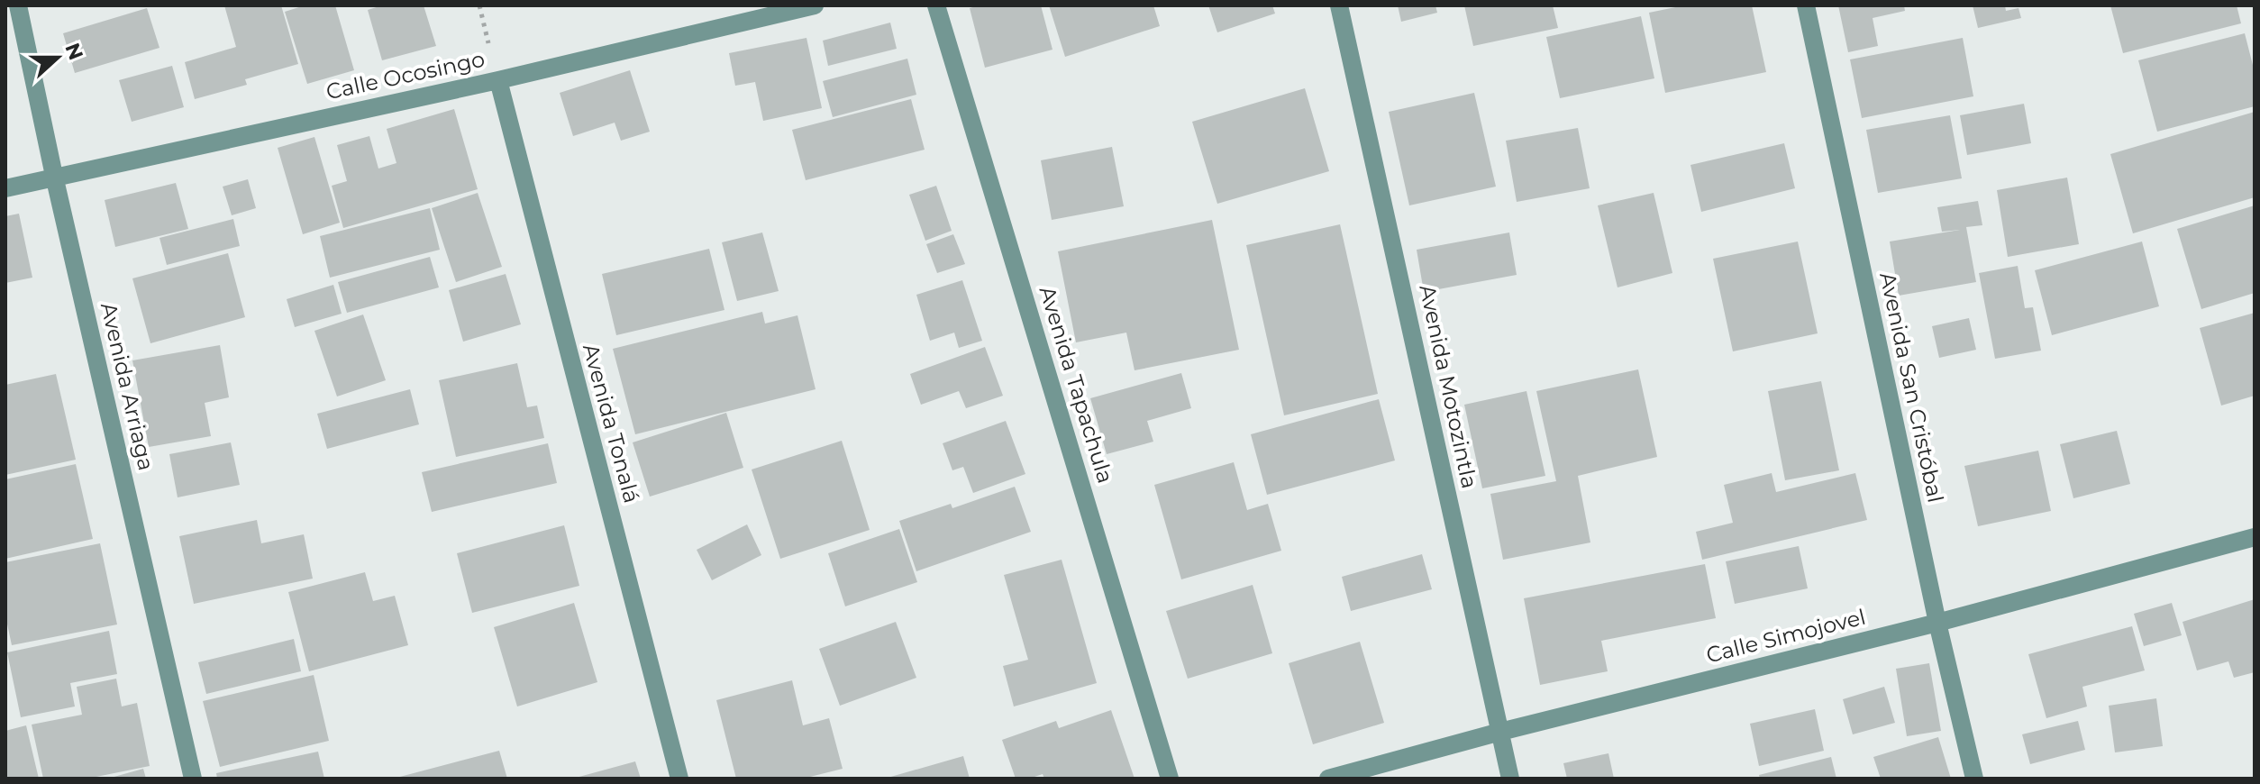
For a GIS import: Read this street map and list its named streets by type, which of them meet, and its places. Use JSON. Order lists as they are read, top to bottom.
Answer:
{
  "streets": {
    "street": [
      "Calle Ocosingo",
      "Avenida Tapachula",
      "Avenida Arriaga",
      "Avenida Motozintla",
      "Avenida San Cristóbal",
      "Avenida Tonalá",
      "Calle Simojovel"
    ]
  },
  "crossings": [
    ["Calle Ocosingo", "Avenida Arriaga"],
    ["Calle Ocosingo", "Avenida Tonalá"],
    ["Avenida Motozintla", "Calle Simojovel"],
    ["Avenida San Cristóbal", "Calle Simojovel"]
  ],
  "north": "right"
}
